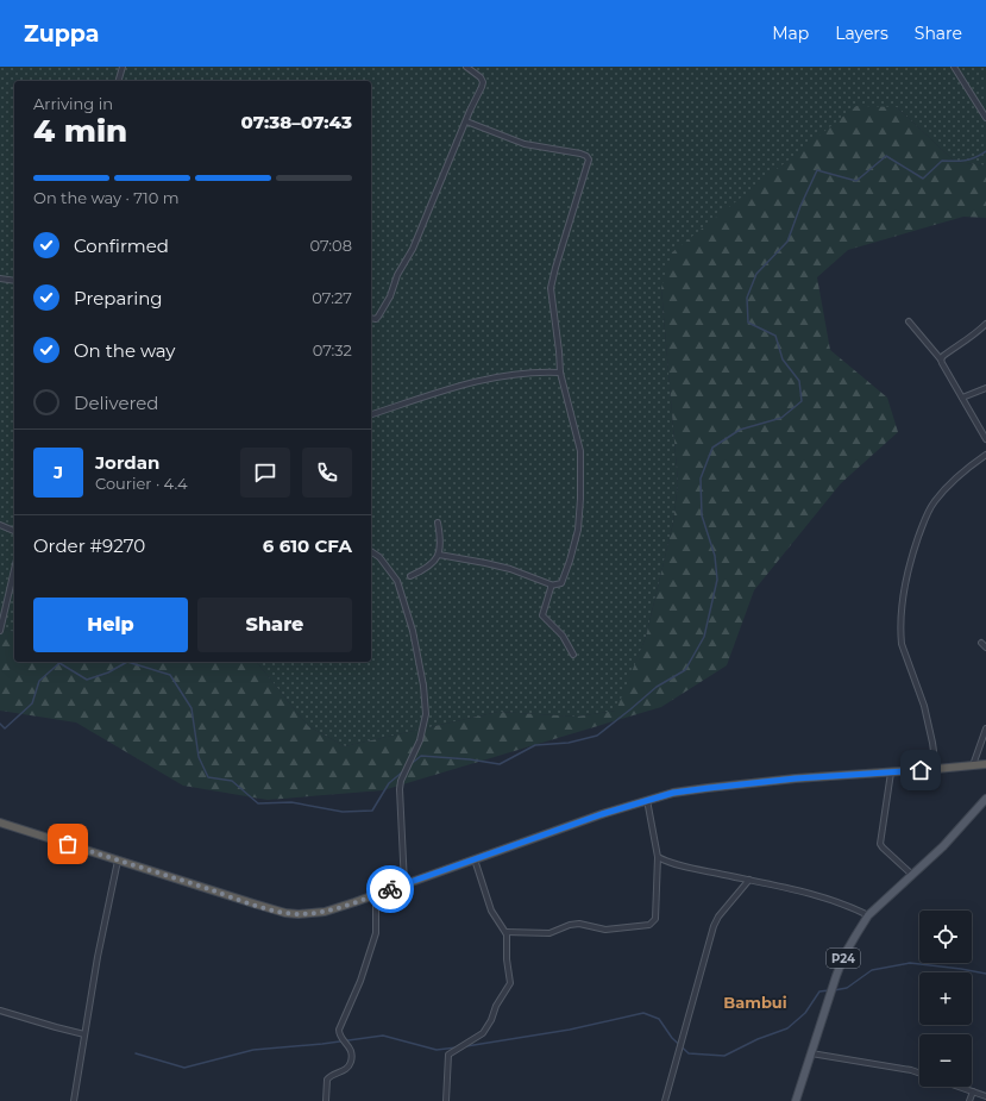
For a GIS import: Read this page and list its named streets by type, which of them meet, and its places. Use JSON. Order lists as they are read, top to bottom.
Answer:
{
  "streets": {
    "main road": ["P24"]
  },
  "districts": ["Bambui"],
  "page": {
    "header": "Zuppa",
    "nav": ["Map", "Layers", "Share"],
    "heading": ["4 min", "Arriving in", "07:38–07:43"],
    "panel": [
      "Jordan",
      "Courier · 4.4",
      "Order #9270",
      "6 610 CFA"
    ],
    "bar": "On the way · 710 m",
    "list": [
      ["Confirmed", "07:08"],
      ["Preparing", "07:27"],
      ["On the way", "07:32"],
      "Delivered"
    ],
    "round": "J",
    "buttons": ["Help", "Share"],
    "map_buttons": ["+", "−"]
  }
}
